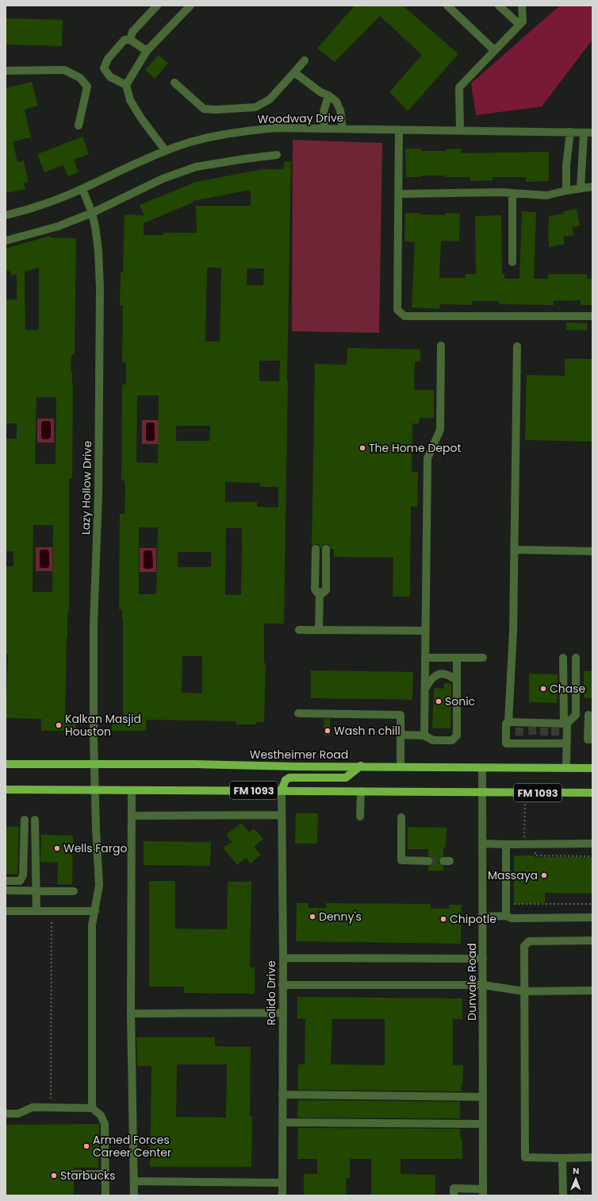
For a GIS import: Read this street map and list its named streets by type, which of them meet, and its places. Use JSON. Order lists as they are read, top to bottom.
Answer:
{
  "streets": {
    "main road": ["Westheimer Road", "FM 1093"],
    "street": [
      "Woodway Drive",
      "Lazy Hollow Drive",
      "Dunvale Road",
      "Rolido Drive"
    ]
  },
  "crossings": [
    ["Woodway Drive", "Lazy Hollow Drive"],
    ["Lazy Hollow Drive", "Westheimer Road"],
    ["Lazy Hollow Drive", "FM 1093"],
    ["Westheimer Road", "Dunvale Road"],
    ["FM 1093", "Dunvale Road"],
    ["FM 1093", "Rolido Drive"]
  ],
  "places": [
    "The Home Depot",
    "Chase",
    "Sonic",
    "Kalkan Masjid Houston",
    "Wash n chill",
    "Wells Fargo",
    "Massaya",
    "Denny's",
    "Chipotle",
    "Armed Forces Career Center",
    "Starbucks"
  ],
  "north": "top"
}
